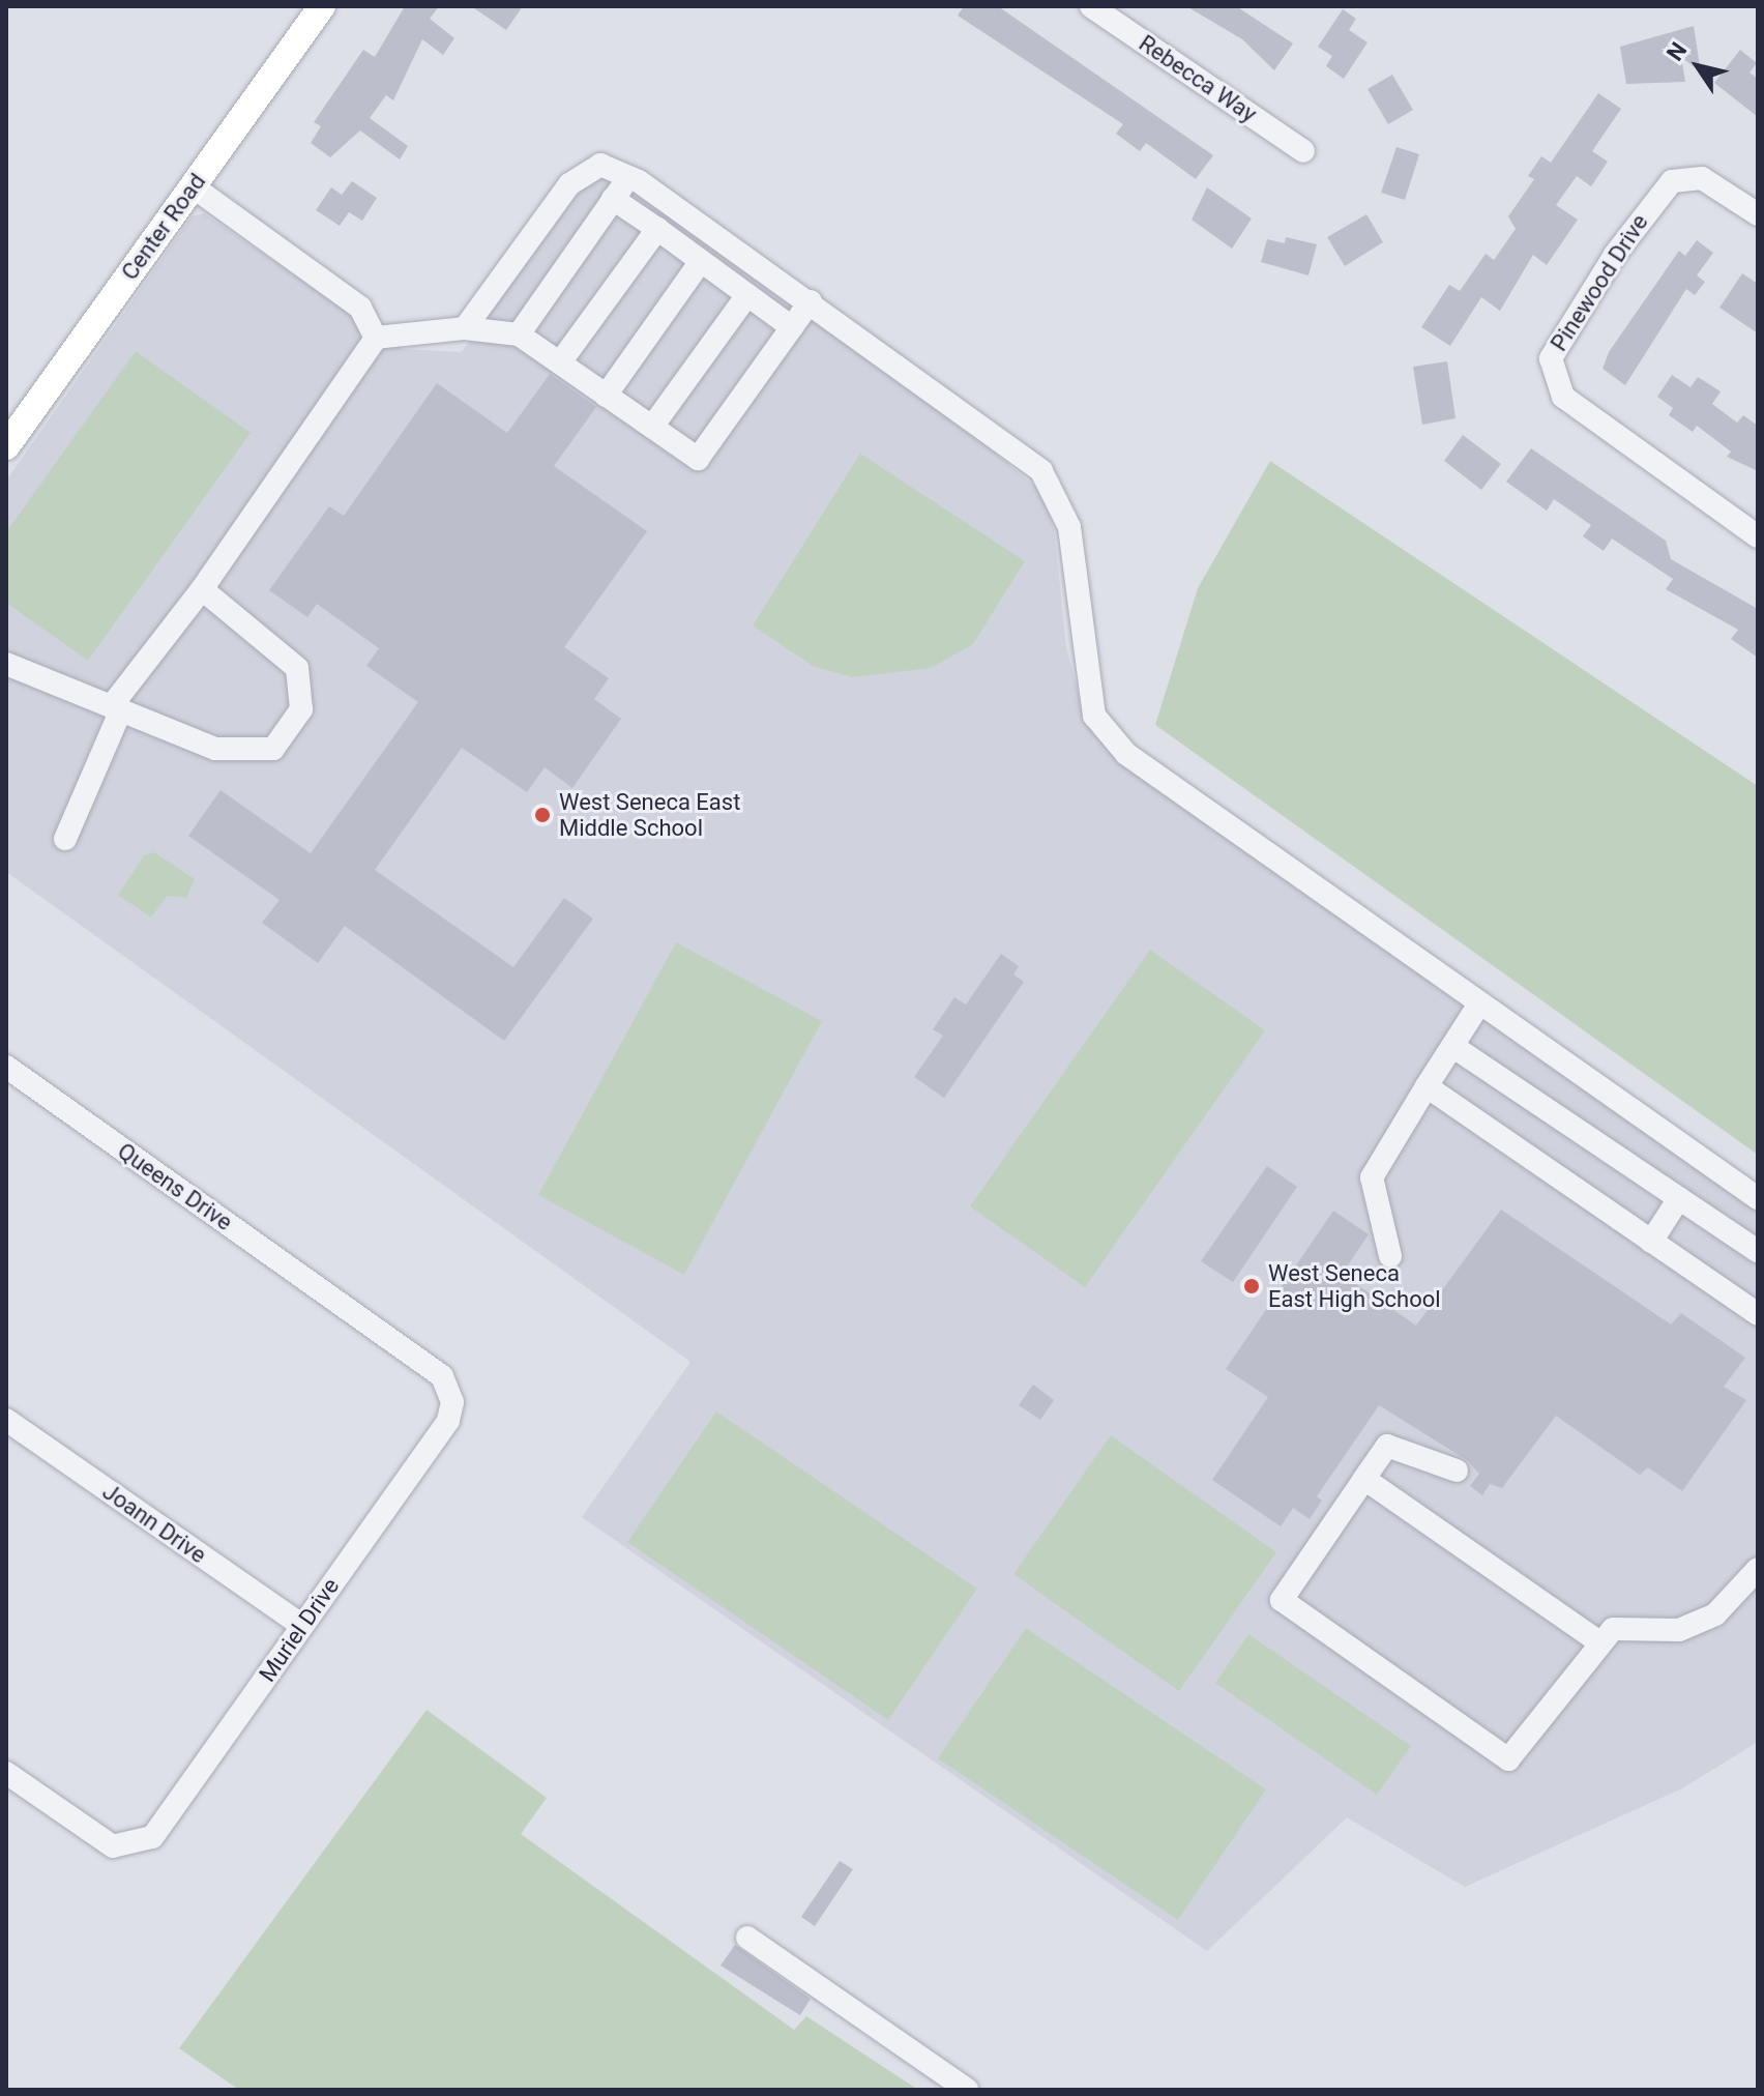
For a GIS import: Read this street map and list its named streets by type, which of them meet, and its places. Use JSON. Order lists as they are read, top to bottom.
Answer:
{
  "streets": {
    "main road": ["Center Road"],
    "street": [
      "Rebecca Way",
      "Pinewood Drive",
      "Queens Drive",
      "Joann Drive",
      "Muriel Drive"
    ]
  },
  "crossings": [
    ["Queens Drive", "Muriel Drive"],
    ["Joann Drive", "Muriel Drive"]
  ],
  "places": ["West Seneca East Middle School", "West Seneca East High School"],
  "north": "top left"
}
